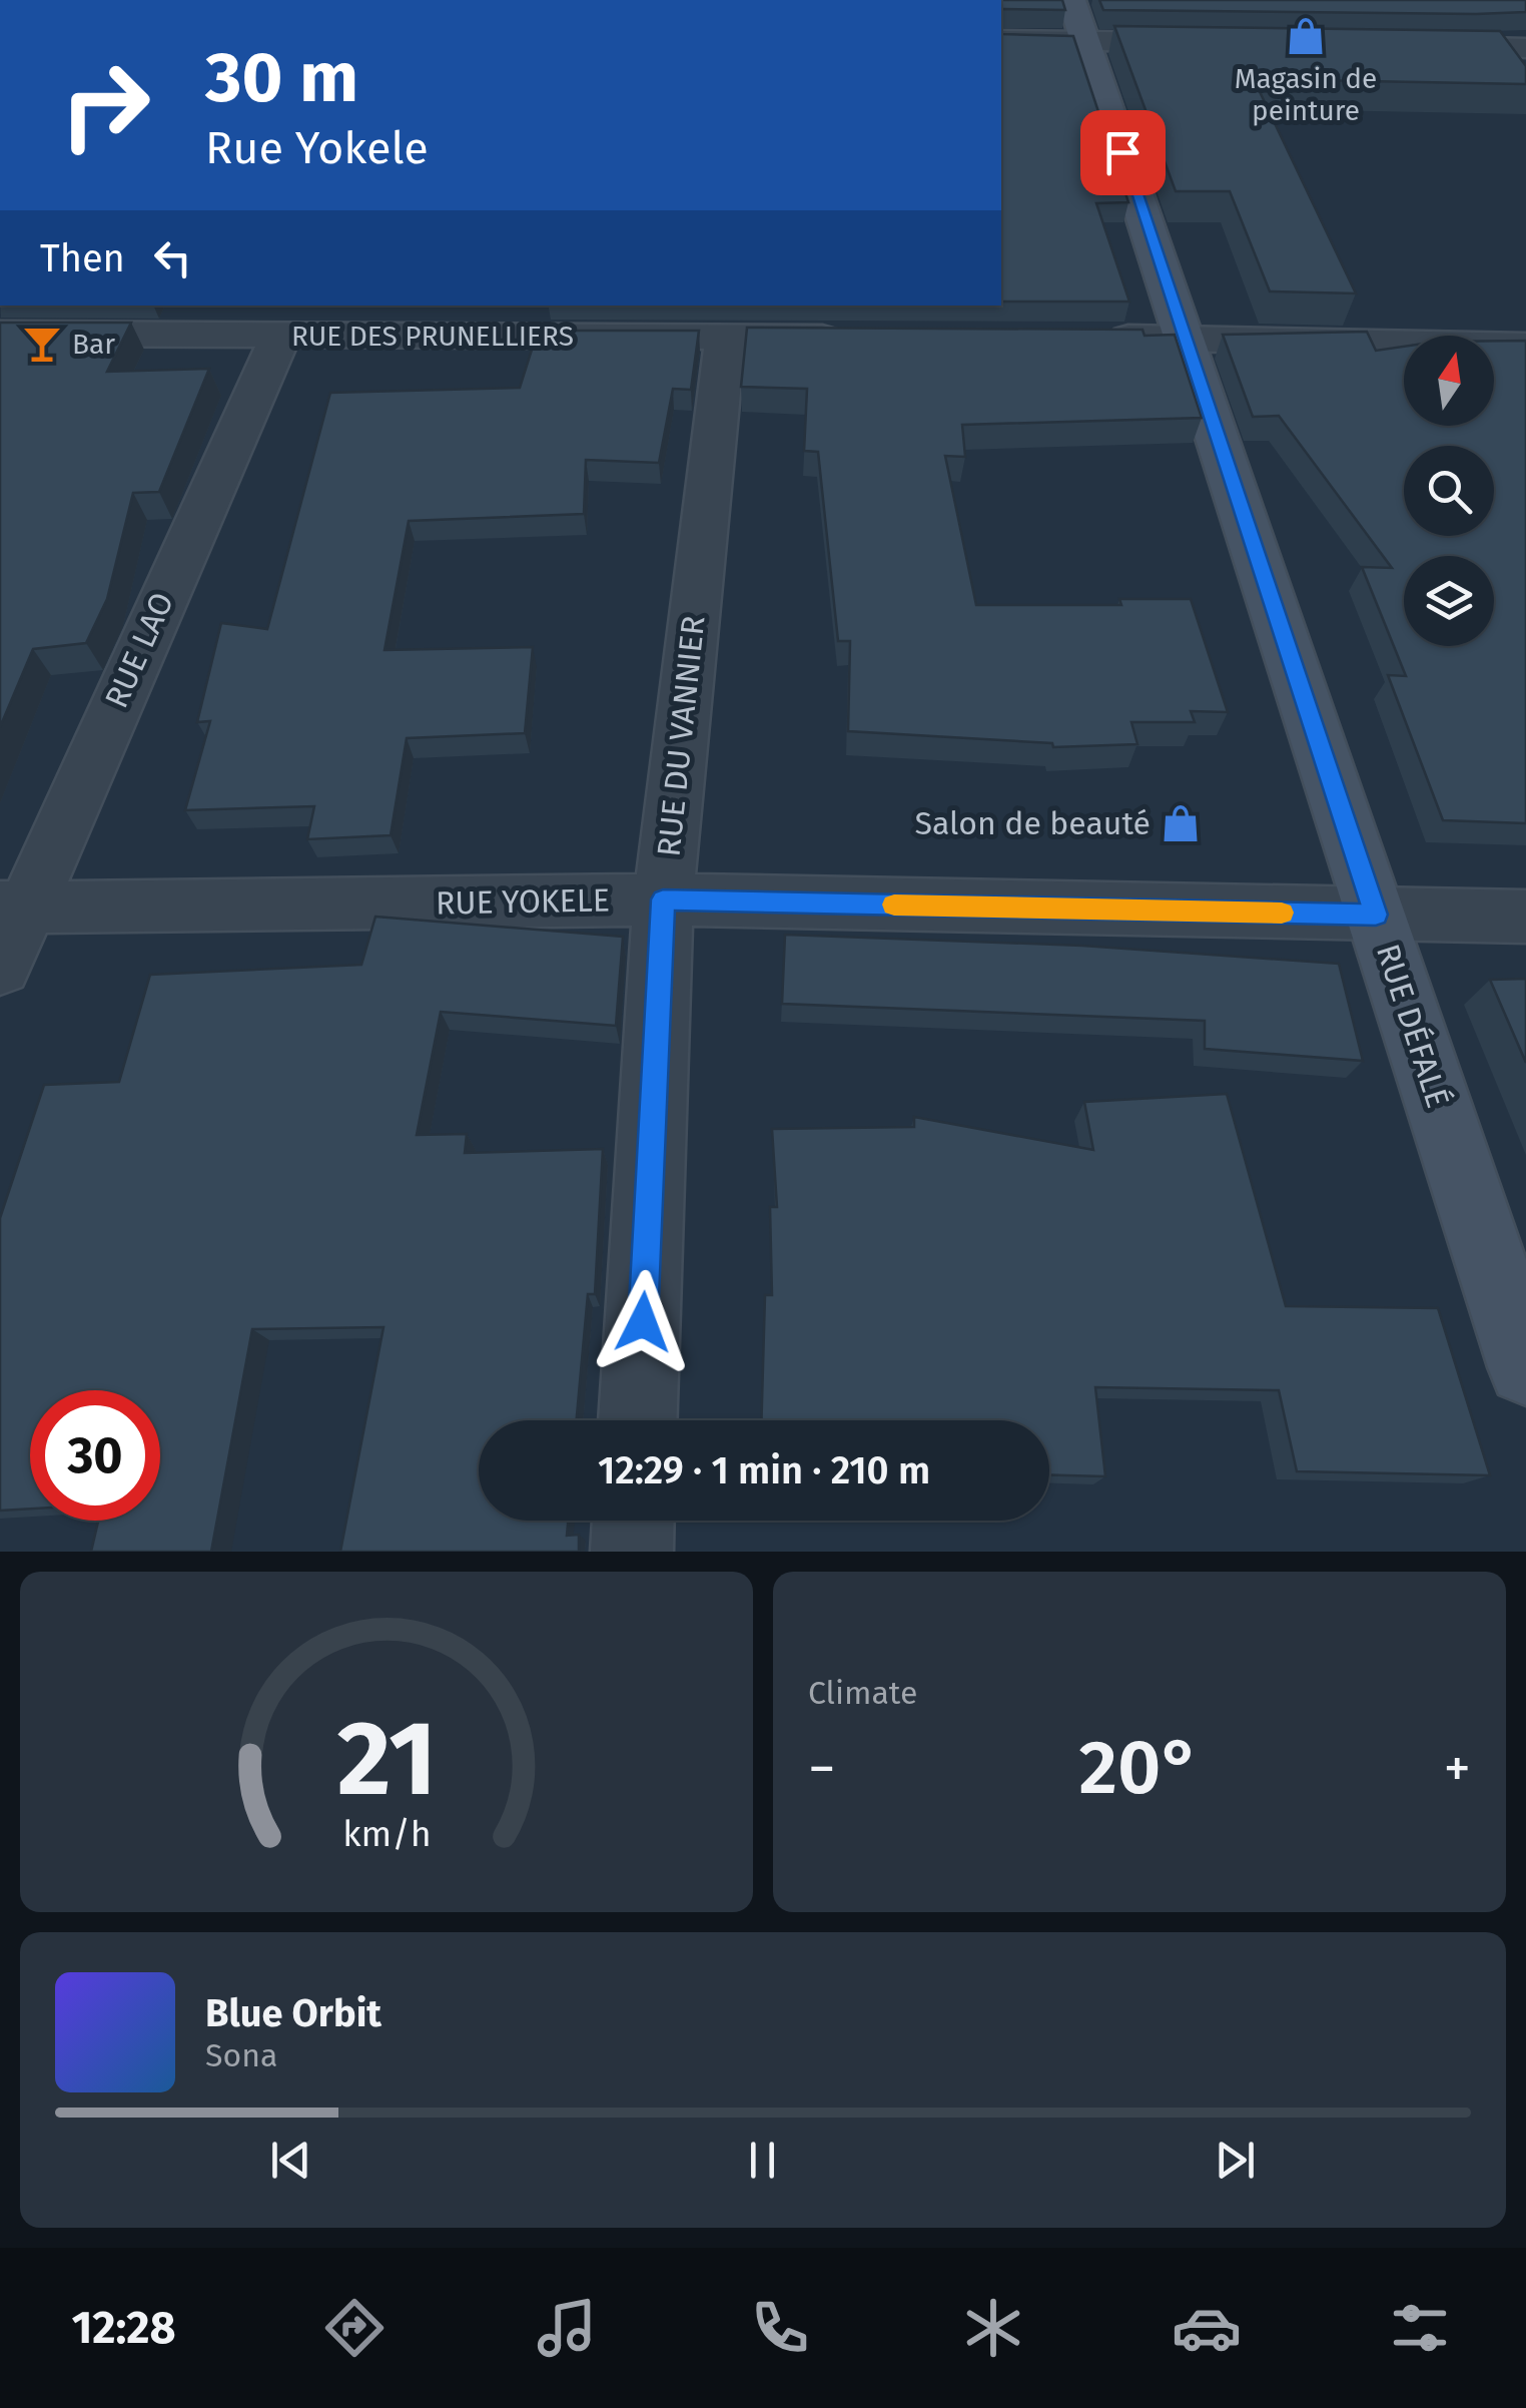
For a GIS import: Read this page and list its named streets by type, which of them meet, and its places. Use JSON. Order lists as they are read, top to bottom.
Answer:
{
  "streets": {
    "street": [
      "RUE DES PRUNELLIERS",
      "RUE LAO",
      "RUE DU VANNIER",
      "RUE YOKELE",
      "RUE DÉFALÉ"
    ]
  },
  "crossings": [
    ["RUE DES PRUNELLIERS", "RUE LAO"],
    ["RUE DES PRUNELLIERS", "RUE DU VANNIER"],
    ["RUE LAO", "RUE YOKELE"],
    ["RUE DU VANNIER", "RUE YOKELE"],
    ["RUE YOKELE", "RUE DÉFALÉ"]
  ],
  "places": {
    "shop": ["Magasin de peinture", "Salon de beauté"],
    "bar": ["Bar"]
  },
  "north": "top",
  "page": {
    "turn": ["30 m", "Rue Yokele"],
    "then": "Then",
    "limit": "30",
    "trip": "12:29 · 1 min · 210 m",
    "tile": "Climate",
    "heat": ["−", "20°", "+"],
    "song": ["Blue Orbit", "Sona"],
    "tabs": "12:28",
    "gauge": ["21", "km/h"]
  }
}
